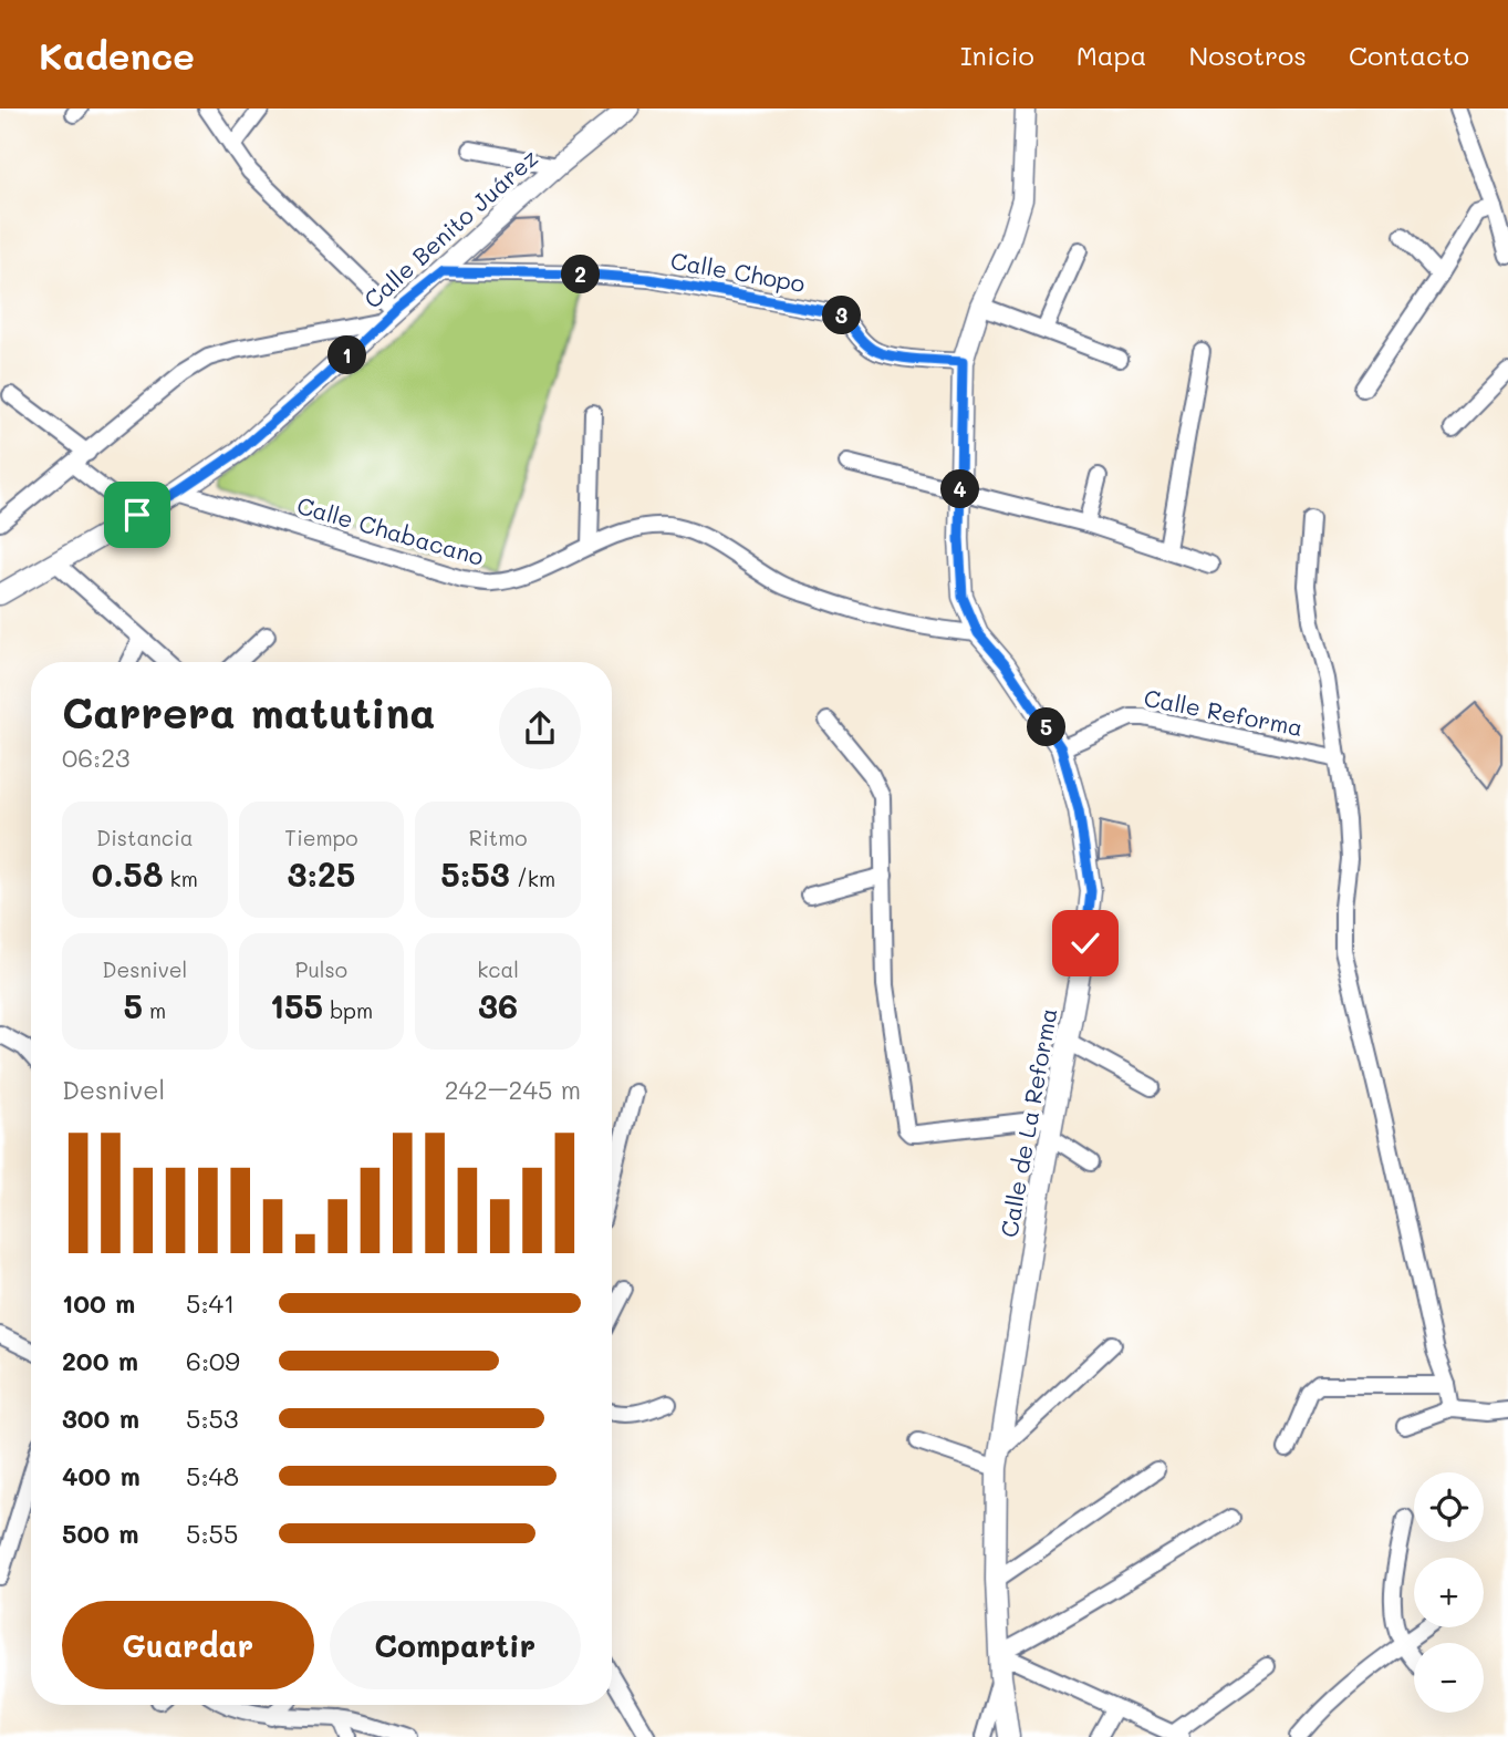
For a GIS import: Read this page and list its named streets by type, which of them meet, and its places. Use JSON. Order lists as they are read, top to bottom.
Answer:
{
  "streets": {
    "street": [
      "Calle Benito Juárez",
      "Calle Chopo",
      "Calle Chabacano",
      "Calle Reforma",
      "Calle de La Reforma"
    ]
  },
  "crossings": [
    ["Calle Benito Juárez", "Calle Chopo"],
    ["Calle Benito Juárez", "Calle Chabacano"],
    ["Calle Chopo", "Calle de La Reforma"],
    ["Calle Chabacano", "Calle de La Reforma"],
    ["Calle Reforma", "Calle de La Reforma"]
  ],
  "page": {
    "header": "Kadence",
    "nav": [
      "Inicio",
      "Mapa",
      "Nosotros",
      "Contacto"
    ],
    "pins": [
      "2",
      "3",
      "1",
      "4",
      "5"
    ],
    "heading": ["Carrera matutina", "06:23"],
    "stats": [
      ["Distancia", "0.58 km"],
      ["Tiempo", "3:25"],
      ["Ritmo", "5:53 /km"],
      ["Desnivel", "5 m"],
      ["Pulso", "155 bpm"],
      ["kcal", "36"]
    ],
    "chart": ["Desnivel", "242–245 m"],
    "list": [
      {
        "name": "100 m",
        "note": "5:41"
      },
      {
        "name": "200 m",
        "note": "6:09"
      },
      {
        "name": "300 m",
        "note": "5:53"
      },
      {
        "name": "400 m",
        "note": "5:48"
      },
      {
        "name": "500 m",
        "note": "5:55"
      }
    ],
    "map_buttons": ["+", "−"],
    "buttons": ["Guardar", "Compartir"]
  }
}
